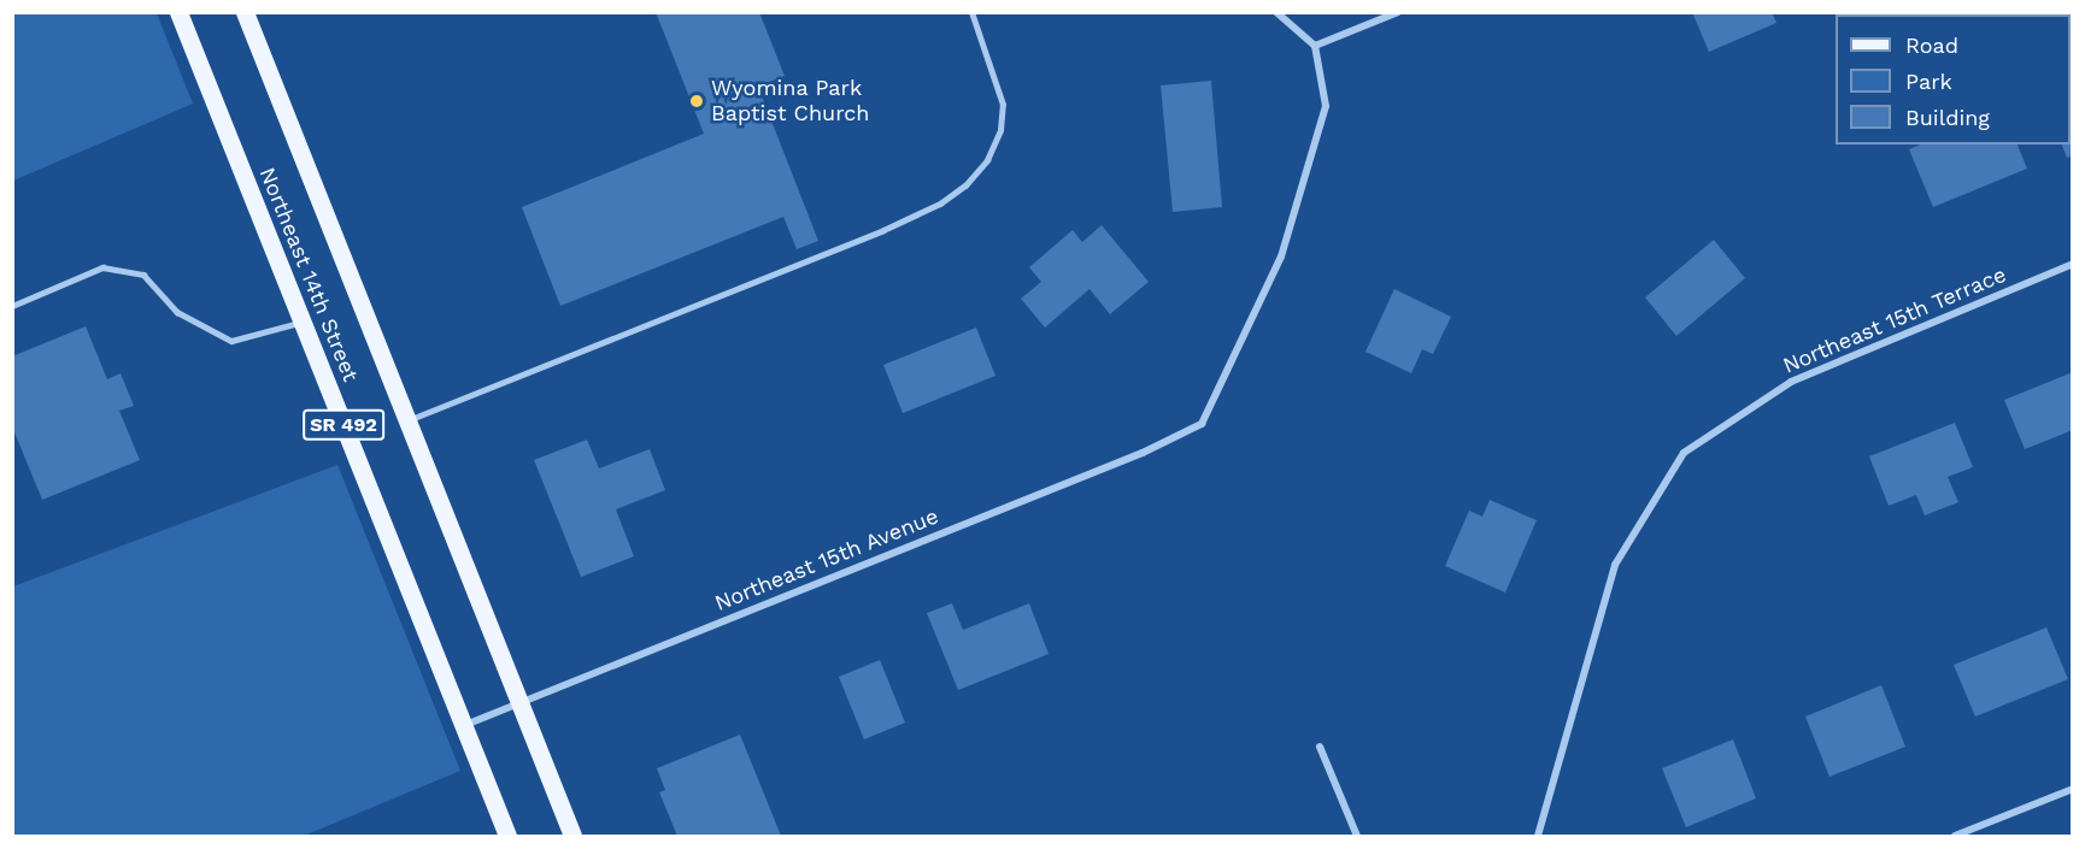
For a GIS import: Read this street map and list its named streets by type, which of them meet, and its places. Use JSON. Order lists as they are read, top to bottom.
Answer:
{
  "streets": {
    "main road": ["Northeast 14th Street", "SR 492"],
    "street": ["Northeast 15th Terrace", "Northeast 15th Avenue"]
  },
  "crossings": [
    ["Northeast 14th Street", "Northeast 15th Avenue"]
  ],
  "places": ["Wyomina Park Baptist Church"],
  "legend": ["Road", "Park", "Building"]
}
